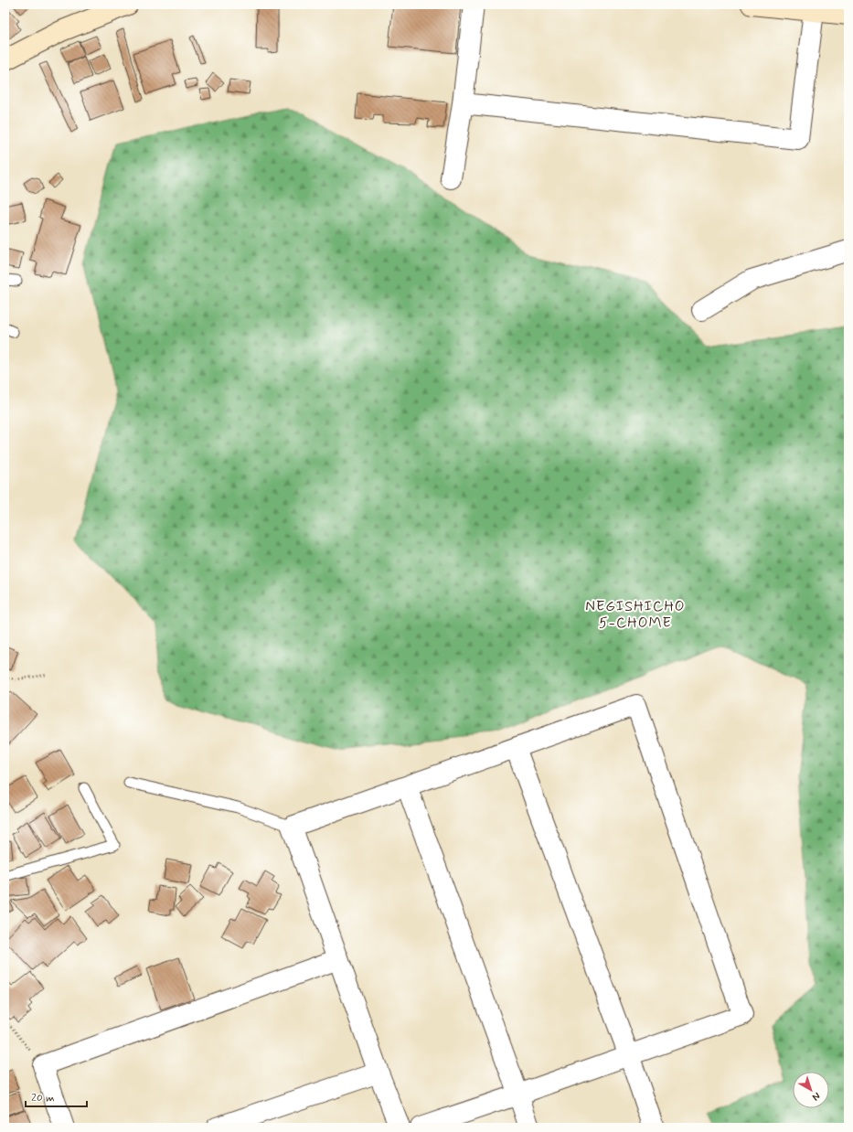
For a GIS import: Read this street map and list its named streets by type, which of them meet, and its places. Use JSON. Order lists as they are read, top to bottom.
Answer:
{
  "districts": ["NEGISHICHO 5-CHOME"],
  "scale_bar": "20 m",
  "north": "bottom right"
}
